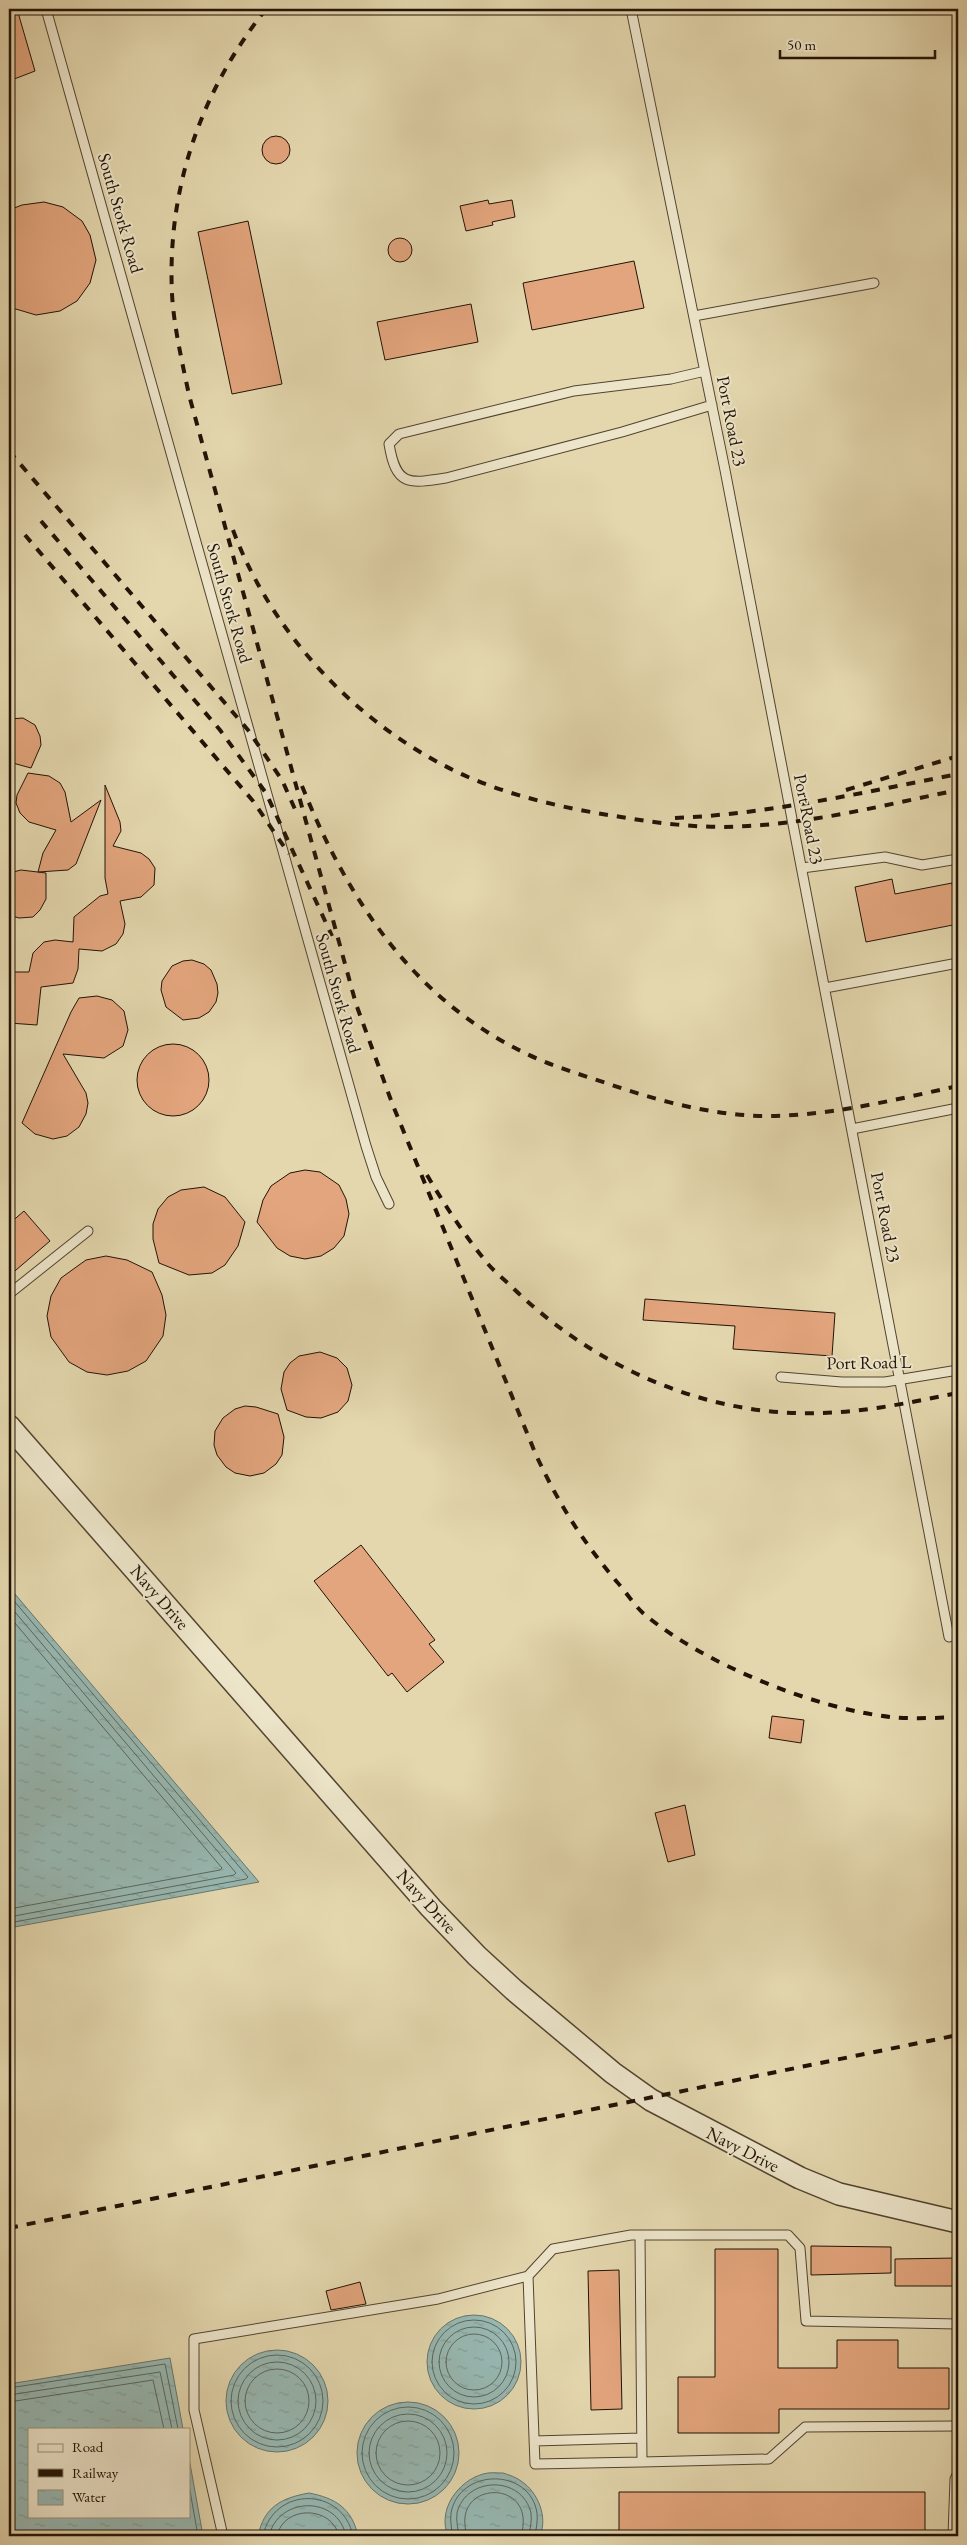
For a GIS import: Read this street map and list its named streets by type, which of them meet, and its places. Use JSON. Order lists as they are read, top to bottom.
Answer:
{
  "streets": {
    "street": ["Navy Drive"],
    "lane": ["South Stork Road", "Port Road 23", "Port Road L"]
  },
  "crossings": [
    ["Port Road 23", "Port Road L"]
  ],
  "legend": ["Road", "Railway", "Water"],
  "scale_bar": "50 m"
}
